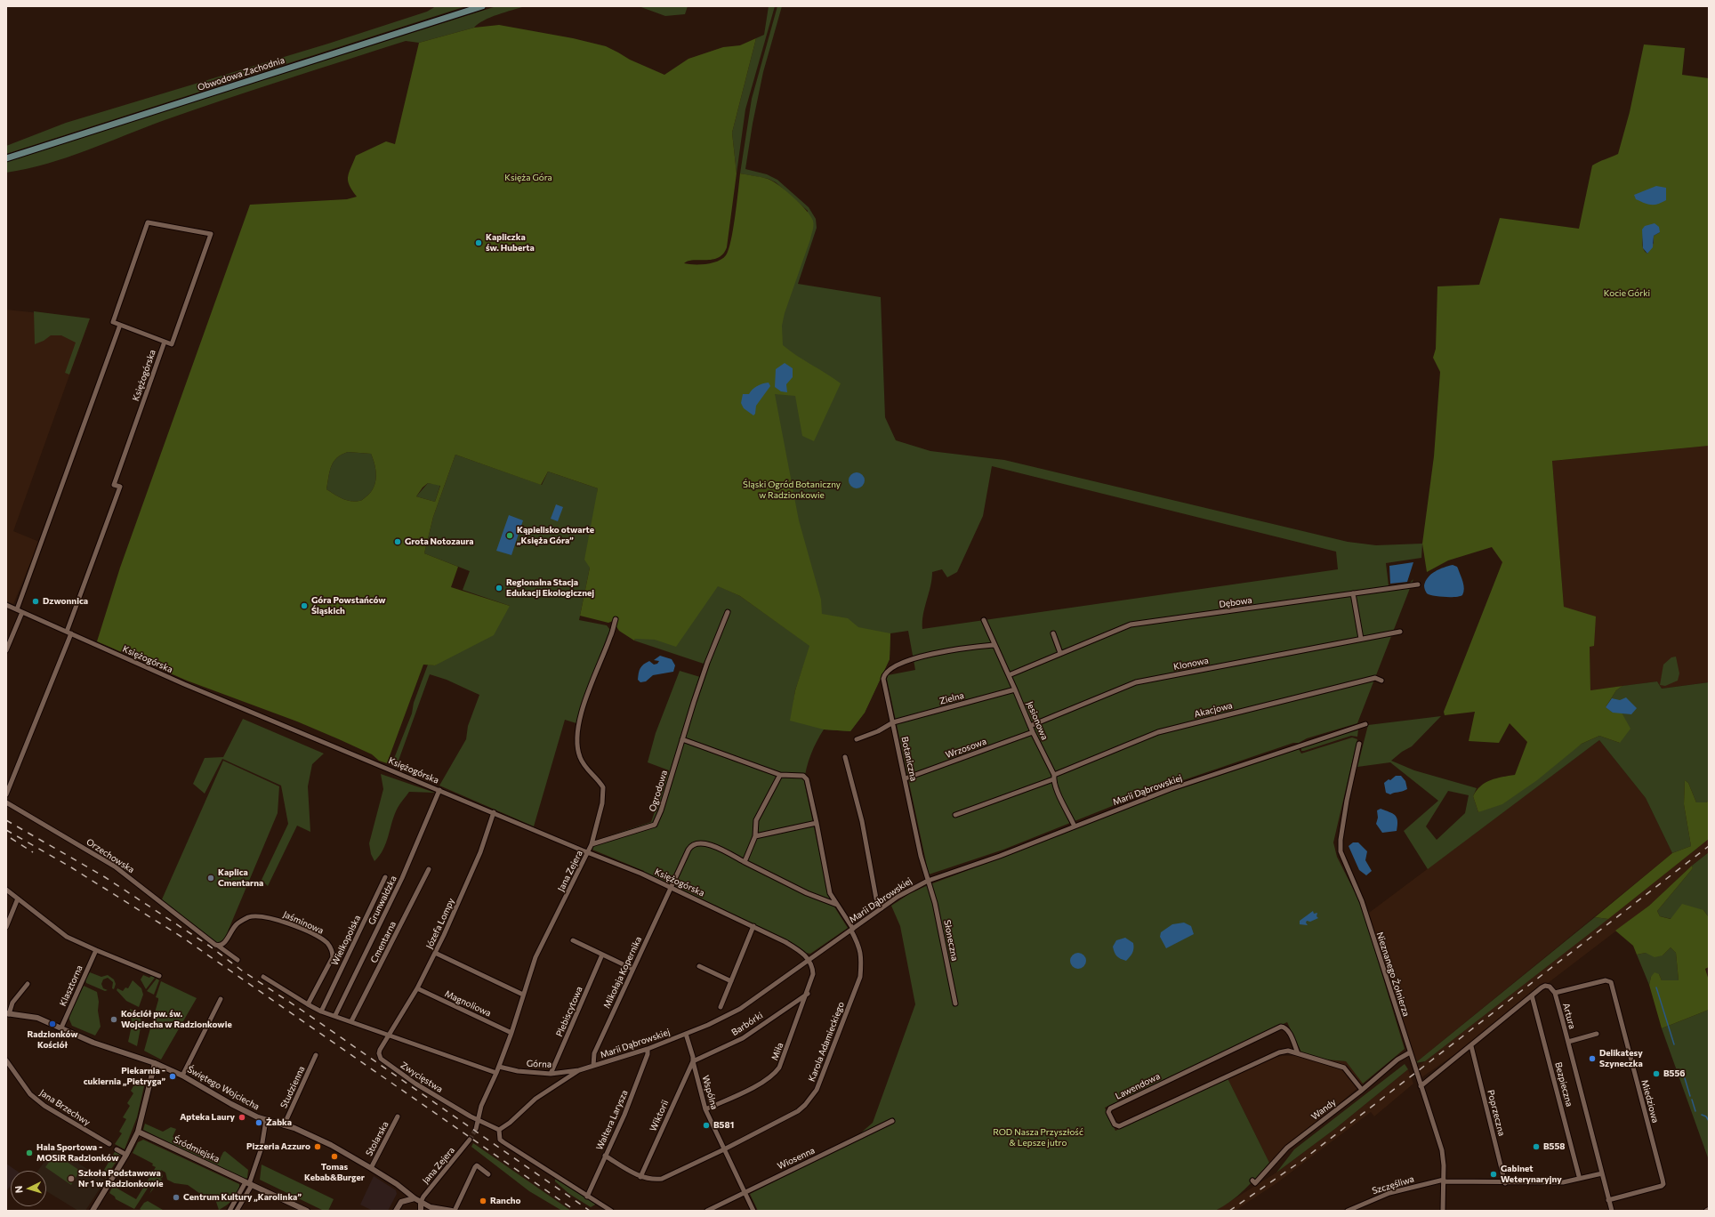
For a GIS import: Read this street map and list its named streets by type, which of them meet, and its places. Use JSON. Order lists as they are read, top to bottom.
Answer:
{
  "streets": {
    "main road": ["Obwodowa Zachodnia"],
    "street": [
      "Księżogórska",
      "Dębowa",
      "Klonowa",
      "Zielna",
      "Akacjowa",
      "Jesionowa",
      "Wrzosowa",
      "Botaniczna",
      "Marii Dąbrowskiej",
      "Ogrodowa",
      "Orzechowska",
      "Jana Zejera",
      "Grunwaldzka",
      "Jaśminowa",
      "Józefa Lompy",
      "Wielkopolska",
      "Słoneczna",
      "Cmentarna",
      "Mikołaja Kopernika",
      "Nieznanego Żołnierza",
      "Klasztorna",
      "Magnoliowa",
      "Plebiscytowa",
      "Artura",
      "Barbórki",
      "Karola Adamieckiego",
      "Miła",
      "Górna",
      "Zwycięstwa",
      "Bezpieczna",
      "Lawendowa",
      "Studzienna",
      "Świętego Wojciecha",
      "Wspólna",
      "Miedziowa",
      "Jana Brzechwy",
      "Wandy",
      "Poprzeczna",
      "Wiktorii",
      "Waltera Larysza",
      "Stolarska",
      "Śródmiejska",
      "Wiosenna",
      "Szczęśliwa"
    ]
  },
  "crossings": [
    ["Księżogórska", "Marii Dąbrowskiej"],
    ["Księżogórska", "Jana Zejera"],
    ["Księżogórska", "Grunwaldzka"],
    ["Księżogórska", "Józefa Lompy"],
    ["Księżogórska", "Mikołaja Kopernika"],
    ["Księżogórska", "Miła"],
    ["Dębowa", "Jesionowa"],
    ["Klonowa", "Jesionowa"],
    ["Zielna", "Jesionowa"],
    ["Zielna", "Botaniczna"],
    ["Akacjowa", "Jesionowa"],
    ["Jesionowa", "Wrzosowa"],
    ["Jesionowa", "Botaniczna"],
    ["Jesionowa", "Marii Dąbrowskiej"],
    ["Wrzosowa", "Botaniczna"],
    ["Botaniczna", "Marii Dąbrowskiej"],
    ["Botaniczna", "Słoneczna"],
    ["Marii Dąbrowskiej", "Słoneczna"],
    ["Marii Dąbrowskiej", "Mikołaja Kopernika"],
    ["Marii Dąbrowskiej", "Karola Adamieckiego"],
    ["Marii Dąbrowskiej", "Miła"],
    ["Marii Dąbrowskiej", "Górna"],
    ["Marii Dąbrowskiej", "Wspólna"],
    ["Marii Dąbrowskiej", "Waltera Larysza"],
    ["Ogrodowa", "Jana Zejera"],
    ["Orzechowska", "Jaśminowa"],
    ["Jana Zejera", "Magnoliowa"],
    ["Jana Zejera", "Górna"],
    ["Jana Zejera", "Zwycięstwa"],
    ["Jana Zejera", "Świętego Wojciecha"],
    ["Józefa Lompy", "Magnoliowa"],
    ["Józefa Lompy", "Zwycięstwa"],
    ["Nieznanego Żołnierza", "Wandy"],
    ["Nieznanego Żołnierza", "Szczęśliwa"],
    ["Klasztorna", "Świętego Wojciecha"],
    ["Plebiscytowa", "Górna"],
    ["Artura", "Miedziowa"],
    ["Artura", "Szczęśliwa"],
    ["Barbórki", "Miła"],
    ["Barbórki", "Wspólna"],
    ["Barbórki", "Wiktorii"],
    ["Karola Adamieckiego", "Wspólna"],
    ["Karola Adamieckiego", "Wiktorii"],
    ["Karola Adamieckiego", "Waltera Larysza"],
    ["Miła", "Wspólna"],
    ["Lawendowa", "Wandy"],
    ["Studzienna", "Świętego Wojciecha"],
    ["Świętego Wojciecha", "Stolarska"],
    ["Wspólna", "Wiktorii"],
    ["Wspólna", "Wiosenna"],
    ["Poprzeczna", "Szczęśliwa"]
  ],
  "parks": [
    "Księża Góra",
    "Kocie Górki",
    "Śląski Ogród Botaniczny w Radzionkowie",
    "ROD Nasza Przyszłość & Lepsze jutro"
  ],
  "places": [
    "Kapliczka św. Huberta",
    "Kąpielisko otwarte „Księża Góra”",
    "Grota Notozaura",
    "Regionalna Stacja Edukacji Ekologicznej",
    "Dzwonnica",
    "Góra Powstańców Śląskich",
    "Kaplica Cmentarna",
    "Kościół pw. św. Wojciecha w Radzionkowie",
    "Radzionków Kościół",
    "Delikatesy Szyneczka",
    "B556",
    "Piekarnia - cukiernia „Pietryga”",
    "Apteka Laury",
    "Żabka",
    "B581",
    "Pizzeria Azzuro",
    "B558",
    "Hala Sportowa - MOSiR Radzionków",
    "Tomas Kebab&Burger",
    "Gabinet Weterynaryjny",
    "Szkoła Podstawowa Nr 1 w Radzionkowie",
    "Centrum Kultury „Karolinka”",
    "Rancho"
  ],
  "north": "left"
}
